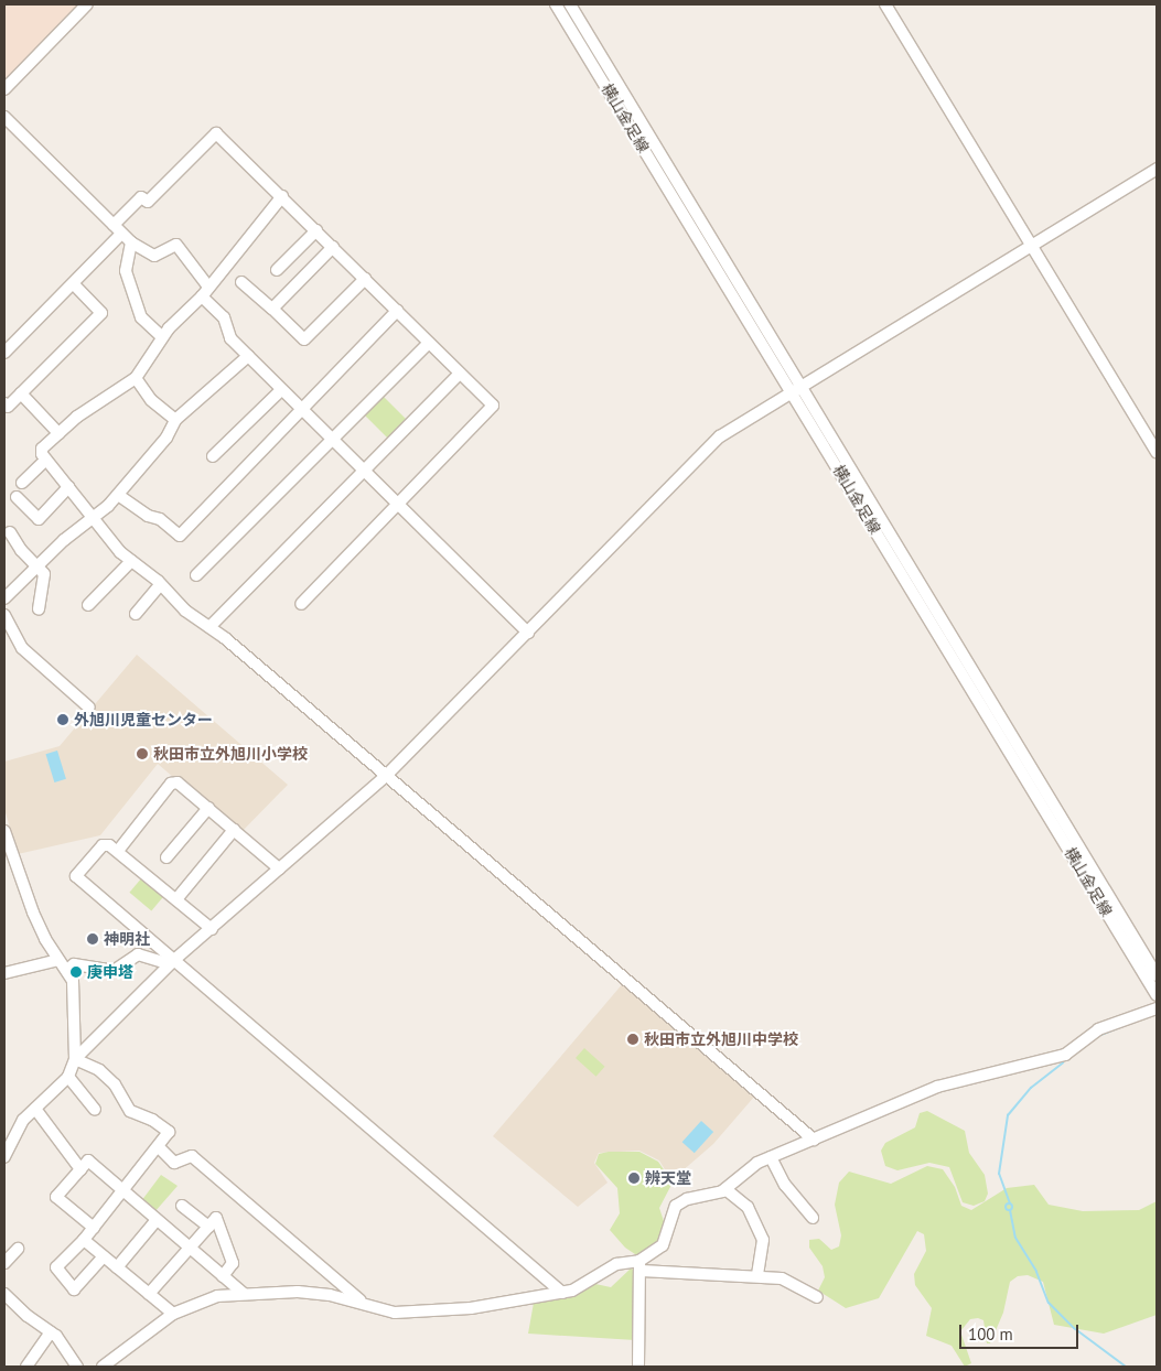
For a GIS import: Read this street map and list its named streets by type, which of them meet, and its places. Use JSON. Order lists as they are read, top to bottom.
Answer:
{
  "streets": {
    "street": ["横山金足線"]
  },
  "places": [
    "外旭川児童センター",
    "秋田市立外旭川小学校",
    "神明社",
    "庚申塔",
    "秋田市立外旭川中学校",
    "辨天堂"
  ],
  "scale_bar": "100 m"
}
